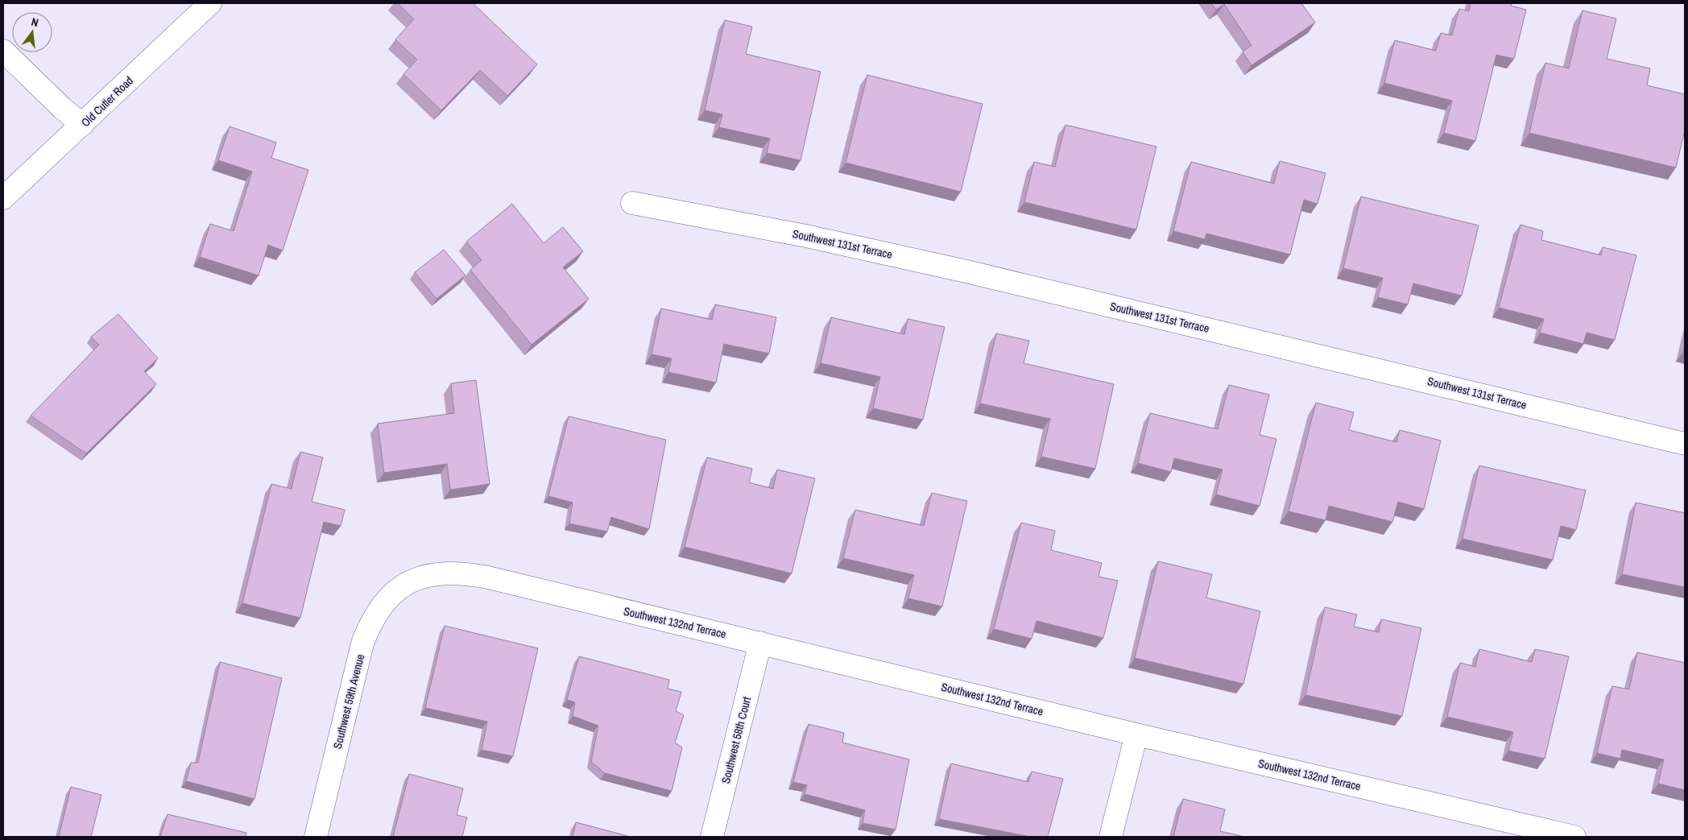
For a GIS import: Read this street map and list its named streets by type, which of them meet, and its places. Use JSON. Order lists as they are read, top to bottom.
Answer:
{
  "streets": {
    "street": [
      "Old Cutler Road",
      "Southwest 131st Terrace",
      "Southwest 132nd Terrace",
      "Southwest 59th Avenue",
      "Southwest 58th Court"
    ]
  },
  "crossings": [
    ["Southwest 132nd Terrace", "Southwest 59th Avenue"],
    ["Southwest 132nd Terrace", "Southwest 58th Court"]
  ],
  "north": "top"
}
